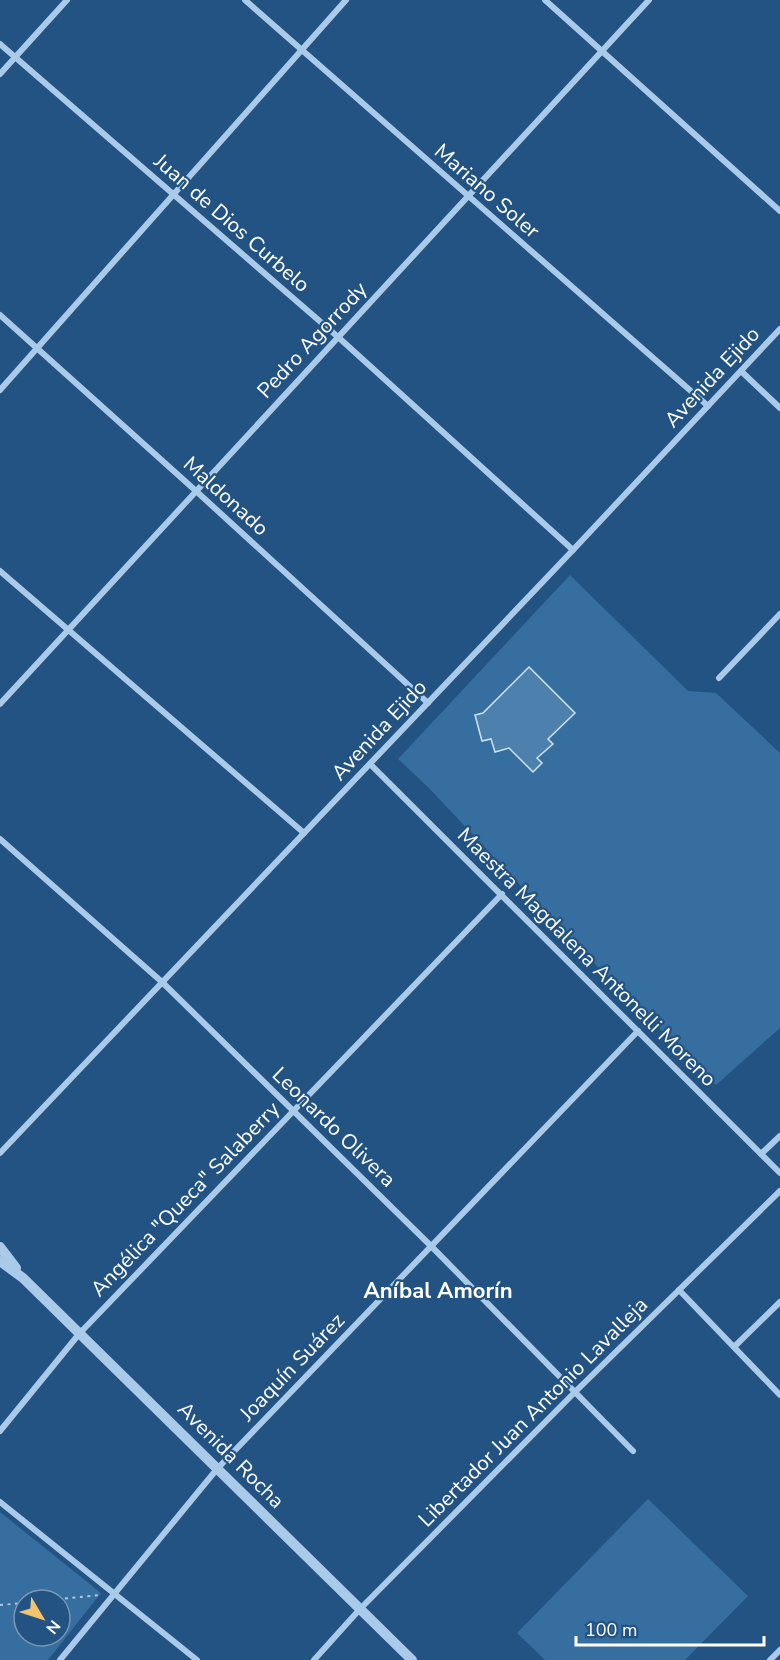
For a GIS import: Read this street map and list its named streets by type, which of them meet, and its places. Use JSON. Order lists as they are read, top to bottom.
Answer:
{
  "streets": {
    "street": [
      "Mariano Soler",
      "Juan de Dios Curbelo",
      "Pedro Agorrody",
      "Avenida Ejido",
      "Maldonado",
      "Maestra Magdalena Antonelli Moreno",
      "Leonardo Olivera",
      "Angélica \"Queca\" Salaberry",
      "Joaquín Suárez",
      "Libertador Juan Antonio Lavalleja",
      "Avenida Rocha"
    ]
  },
  "crossings": [
    ["Mariano Soler", "Pedro Agorrody"],
    ["Mariano Soler", "Avenida Ejido"],
    ["Juan de Dios Curbelo", "Pedro Agorrody"],
    ["Juan de Dios Curbelo", "Avenida Ejido"],
    ["Pedro Agorrody", "Maldonado"],
    ["Avenida Ejido", "Maldonado"],
    ["Avenida Ejido", "Maestra Magdalena Antonelli Moreno"],
    ["Avenida Ejido", "Leonardo Olivera"],
    ["Maestra Magdalena Antonelli Moreno", "Angélica \"Queca\" Salaberry"],
    ["Maestra Magdalena Antonelli Moreno", "Joaquín Suárez"],
    ["Leonardo Olivera", "Angélica \"Queca\" Salaberry"],
    ["Leonardo Olivera", "Joaquín Suárez"],
    ["Leonardo Olivera", "Libertador Juan Antonio Lavalleja"],
    ["Angélica \"Queca\" Salaberry", "Avenida Rocha"],
    ["Joaquín Suárez", "Avenida Rocha"],
    ["Libertador Juan Antonio Lavalleja", "Avenida Rocha"]
  ],
  "districts": ["Aníbal Amorín"],
  "scale_bar": "100 m",
  "north": "bottom right"
}
